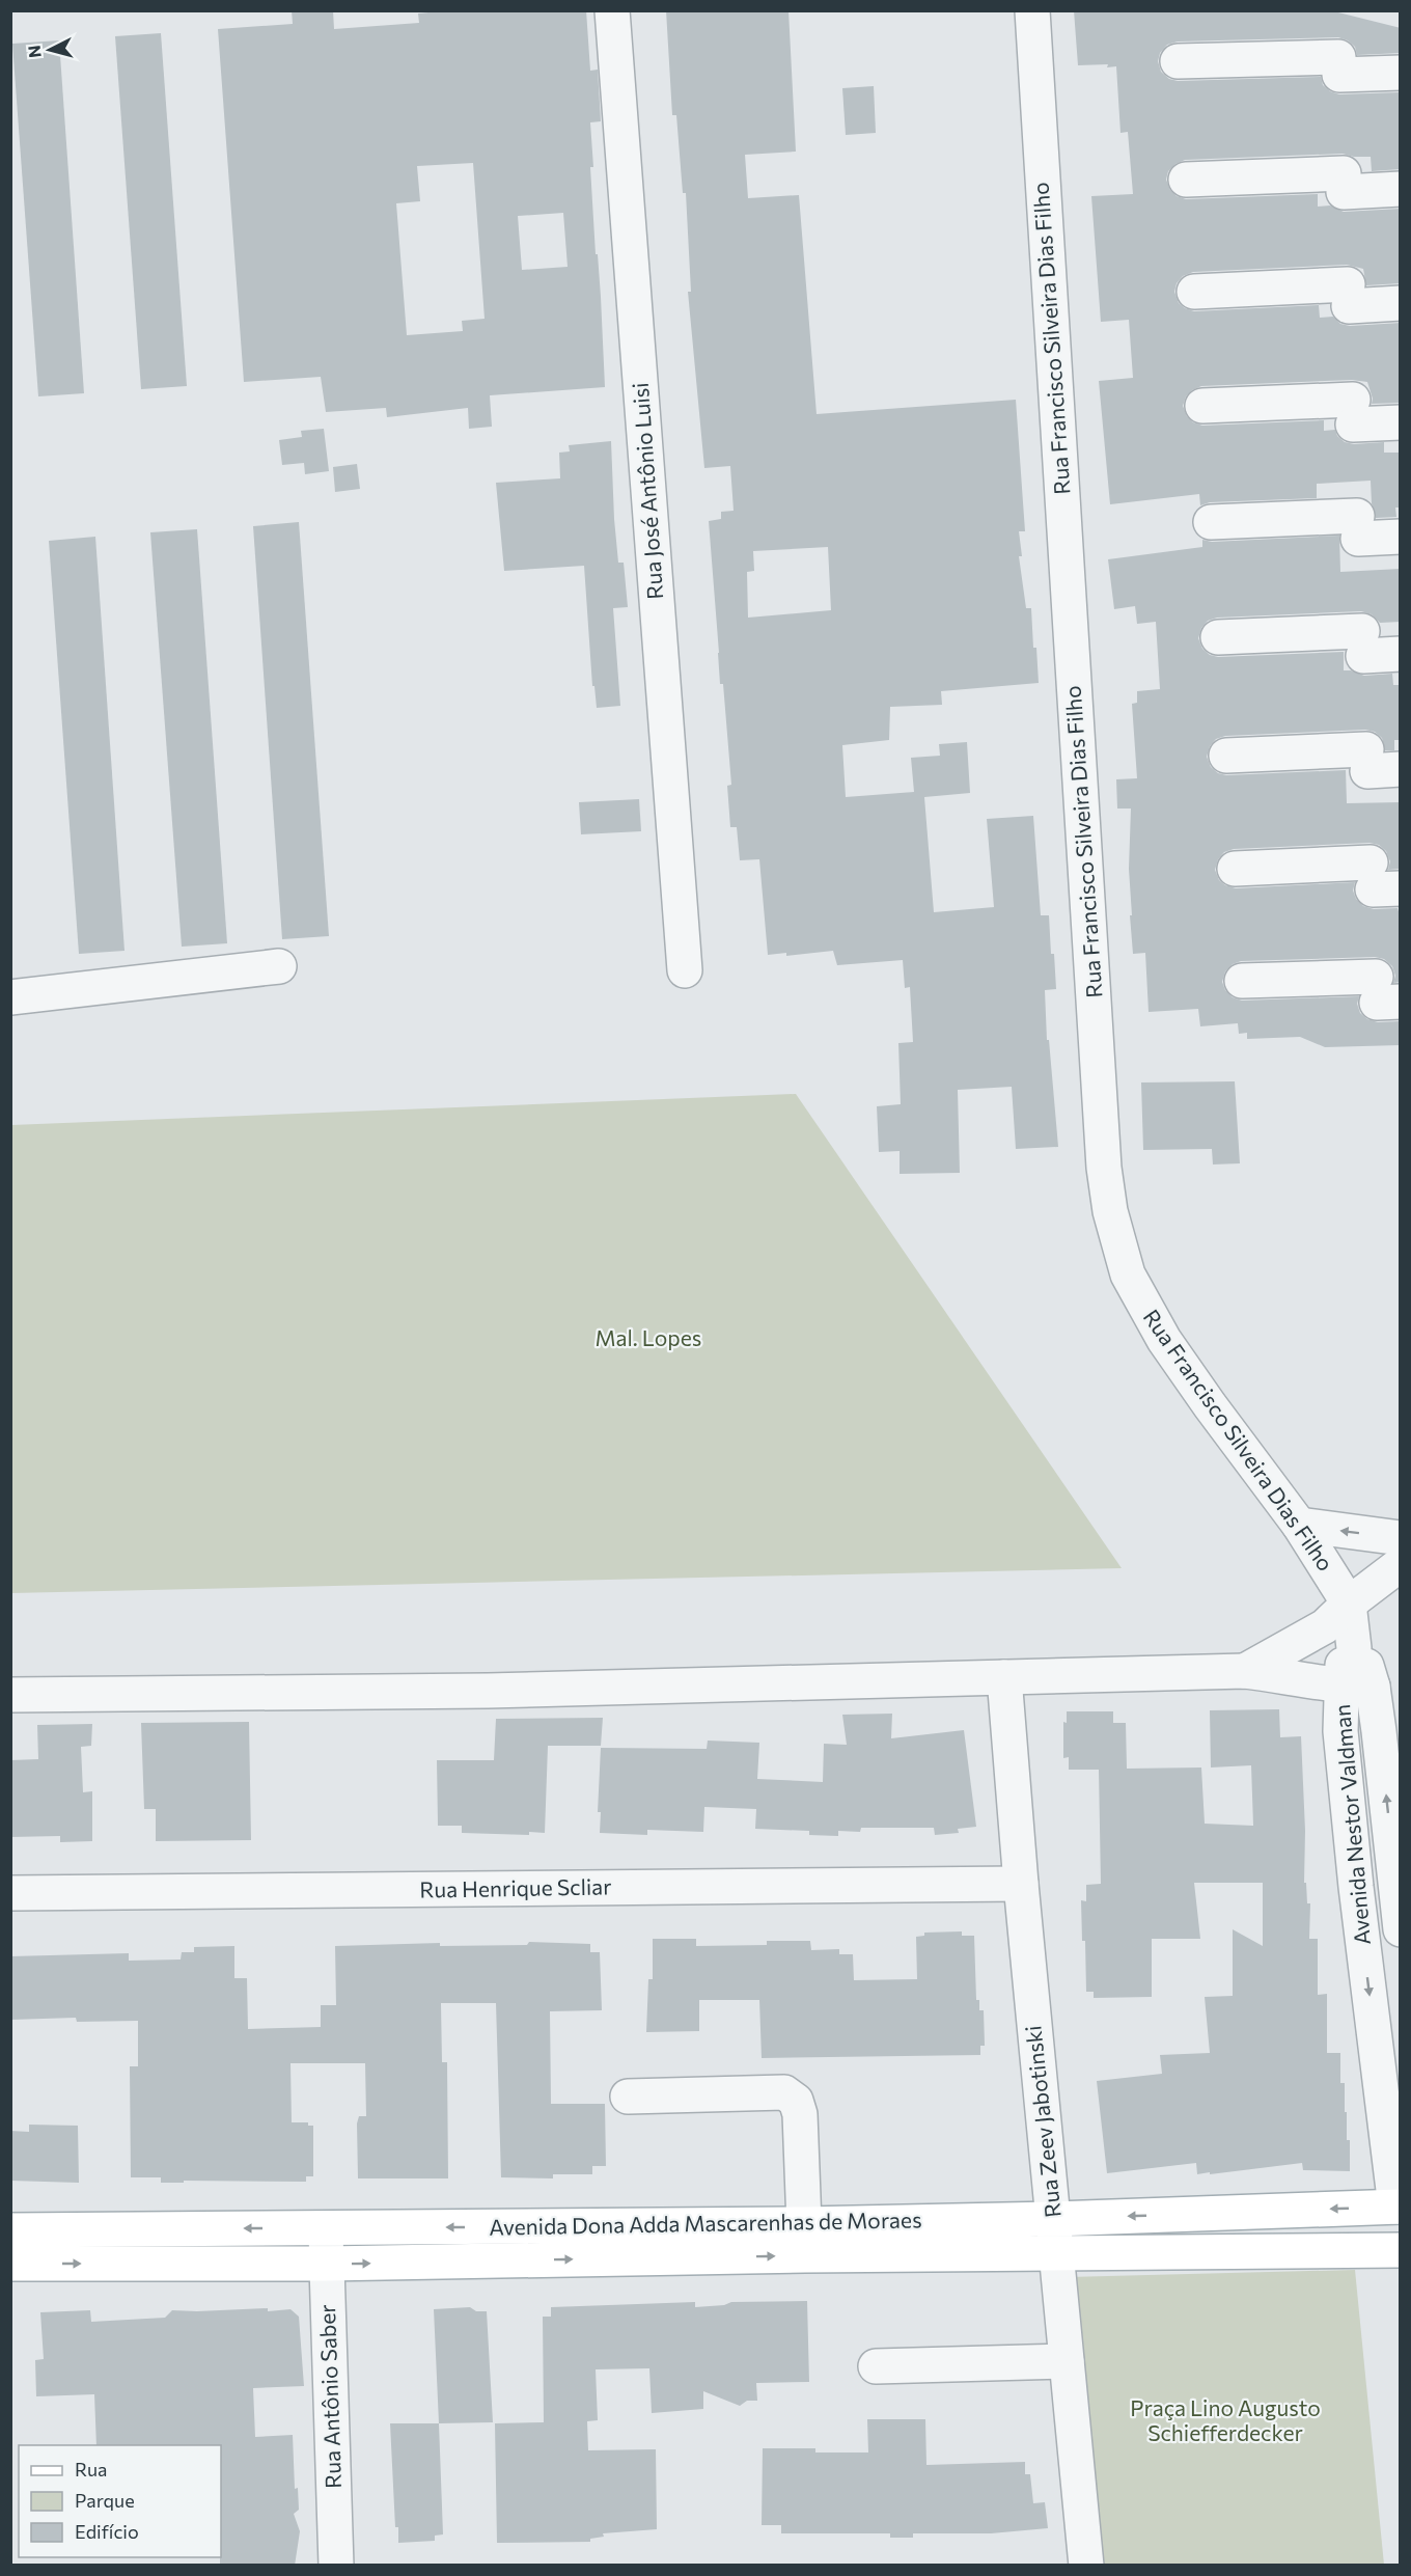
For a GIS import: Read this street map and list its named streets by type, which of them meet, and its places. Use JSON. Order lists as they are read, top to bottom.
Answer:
{
  "streets": {
    "main road": ["Avenida Nestor Valdman", "Avenida Dona Adda Mascarenhas de Moraes"],
    "street": [
      "Rua Francisco Silveira Dias Filho",
      "Rua José Antônio Luisi",
      "Rua Henrique Scliar",
      "Rua Zeev Jabotinski",
      "Rua Antônio Saber"
    ]
  },
  "crossings": [
    ["Rua Francisco Silveira Dias Filho", "Avenida Nestor Valdman"],
    ["Avenida Nestor Valdman", "Avenida Dona Adda Mascarenhas de Moraes"],
    ["Rua Henrique Scliar", "Rua Zeev Jabotinski"],
    ["Rua Zeev Jabotinski", "Avenida Dona Adda Mascarenhas de Moraes"],
    ["Avenida Dona Adda Mascarenhas de Moraes", "Rua Antônio Saber"]
  ],
  "parks": ["Mal. Lopes", "Praça Lino Augusto Schiefferdecker"],
  "legend": ["Rua", "Parque", "Edifício"],
  "north": "left"
}
